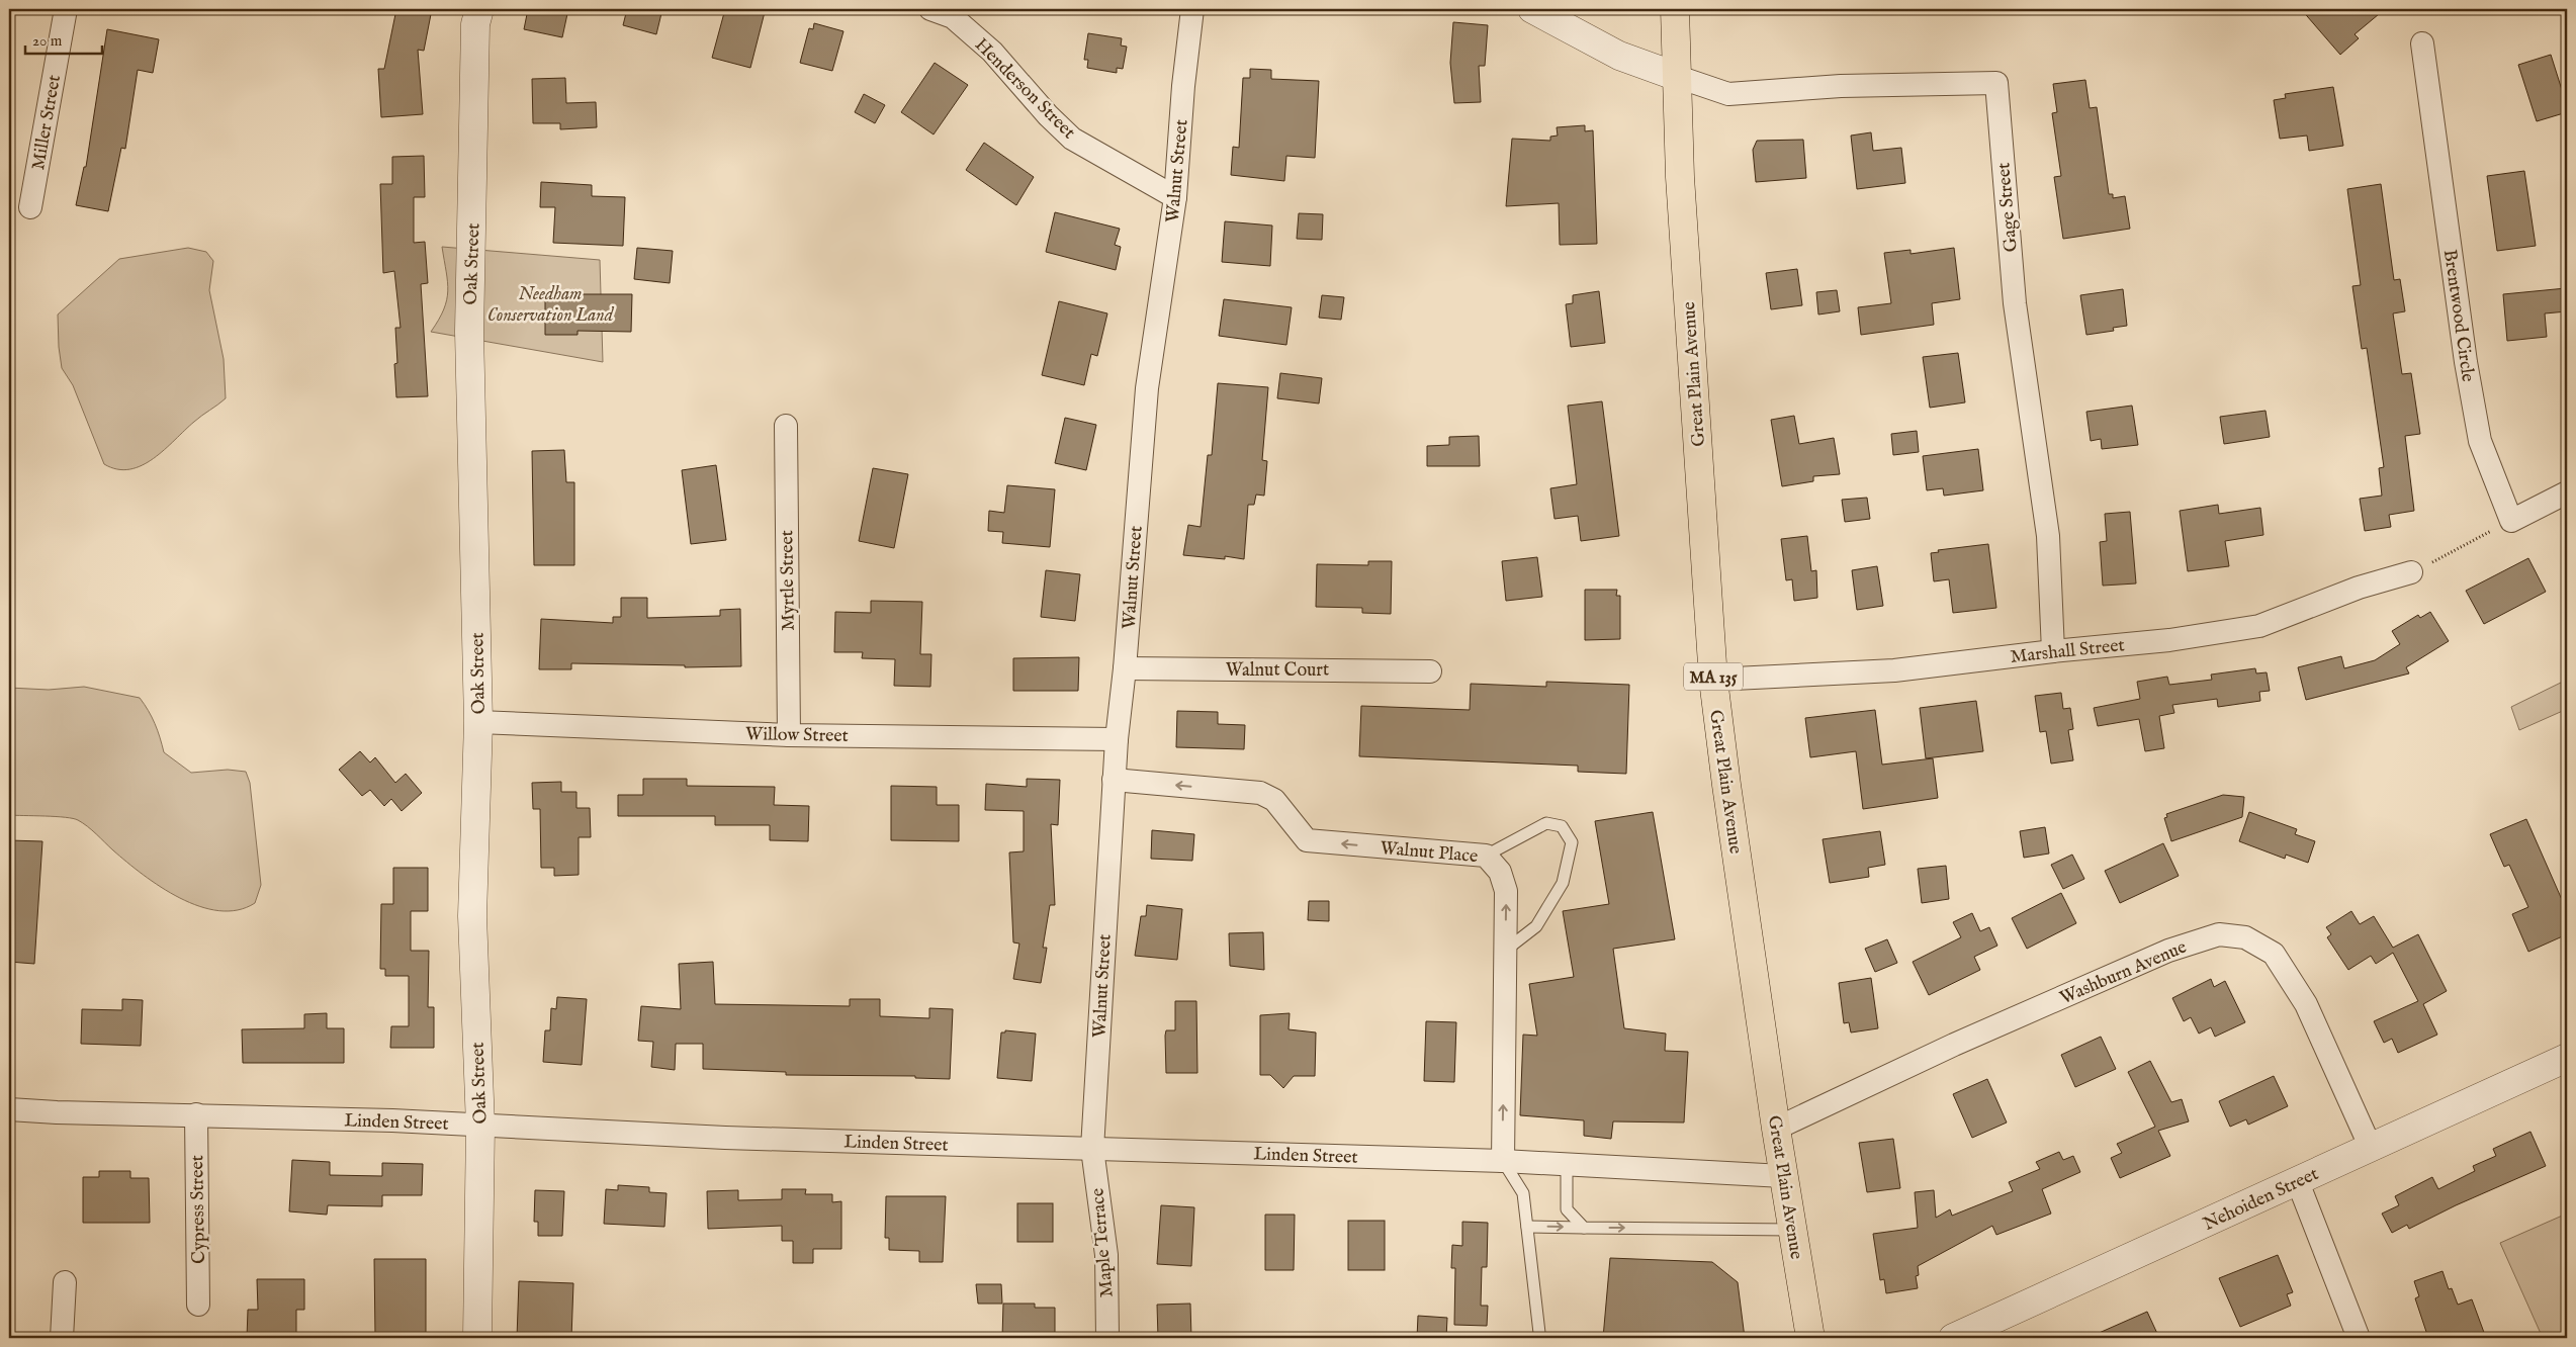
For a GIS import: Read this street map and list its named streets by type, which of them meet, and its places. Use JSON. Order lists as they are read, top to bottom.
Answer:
{
  "streets": {
    "main road": ["Great Plain Avenue", "MA 135"],
    "street": [
      "Henderson Street",
      "Miller Street",
      "Walnut Street",
      "Gage Street",
      "Oak Street",
      "Brentwood Circle",
      "Myrtle Street",
      "Marshall Street",
      "Walnut Court",
      "Willow Street",
      "Walnut Place",
      "Washburn Avenue",
      "Linden Street",
      "Nehoiden Street",
      "Cypress Street",
      "Maple Terrace"
    ]
  },
  "crossings": [
    ["Henderson Street", "Walnut Street"],
    ["Walnut Street", "Walnut Court"],
    ["Walnut Street", "Willow Street"],
    ["Walnut Street", "Walnut Place"],
    ["Walnut Street", "Linden Street"],
    ["Walnut Street", "Maple Terrace"],
    ["Gage Street", "Great Plain Avenue"],
    ["Gage Street", "Marshall Street"],
    ["Oak Street", "Willow Street"],
    ["Oak Street", "Linden Street"],
    ["Great Plain Avenue", "Marshall Street"],
    ["Great Plain Avenue", "Washburn Avenue"],
    ["Great Plain Avenue", "Linden Street"],
    ["Myrtle Street", "Willow Street"],
    ["Walnut Place", "Linden Street"],
    ["Washburn Avenue", "Nehoiden Street"],
    ["Linden Street", "Cypress Street"],
    ["Linden Street", "Maple Terrace"]
  ],
  "parks": ["Needham Conservation Land"],
  "scale_bar": "20 m"
}
